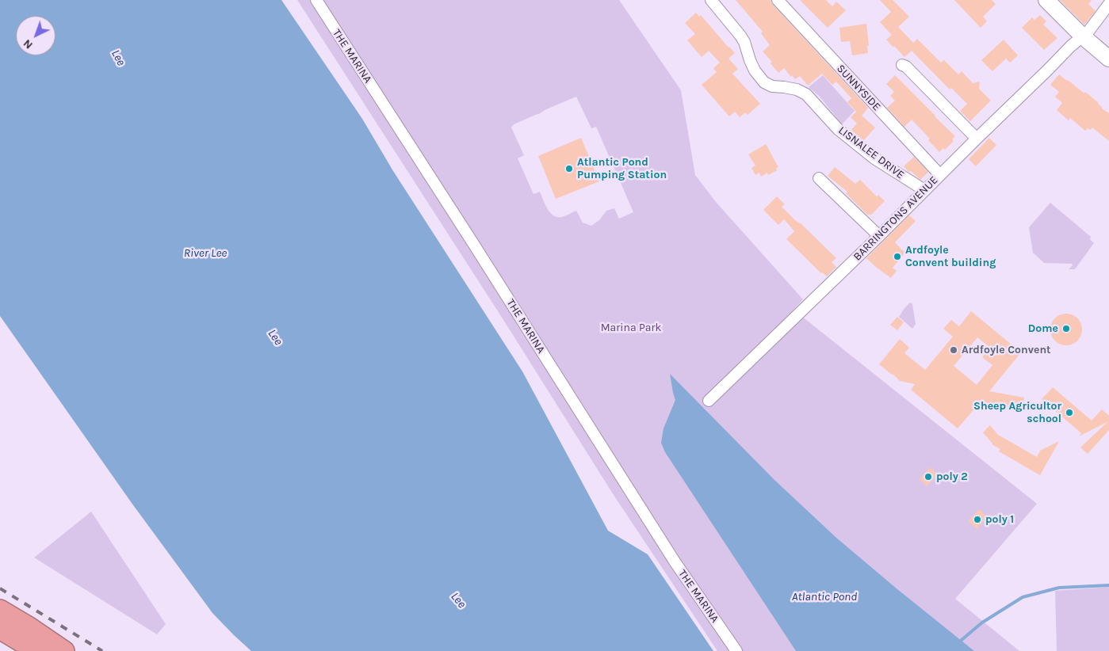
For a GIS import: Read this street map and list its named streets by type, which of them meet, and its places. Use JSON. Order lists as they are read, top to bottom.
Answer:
{
  "streets": {
    "street": [
      "THE MARINA",
      "SUNNYSIDE",
      "LISNALEE DRIVE",
      "BARRINGTONS AVENUE"
    ]
  },
  "crossings": [
    ["SUNNYSIDE", "BARRINGTONS AVENUE"],
    ["LISNALEE DRIVE", "BARRINGTONS AVENUE"]
  ],
  "water": ["Lee", "River Lee", "Atlantic Pond"],
  "parks": ["Marina Park"],
  "places": [
    "Atlantic Pond Pumping Station",
    "Ardfoyle Convent building",
    "Dome",
    "Ardfoyle Convent",
    "Sheep Agricultor school",
    "poly 2",
    "poly 1"
  ],
  "north": "bottom left"
}
